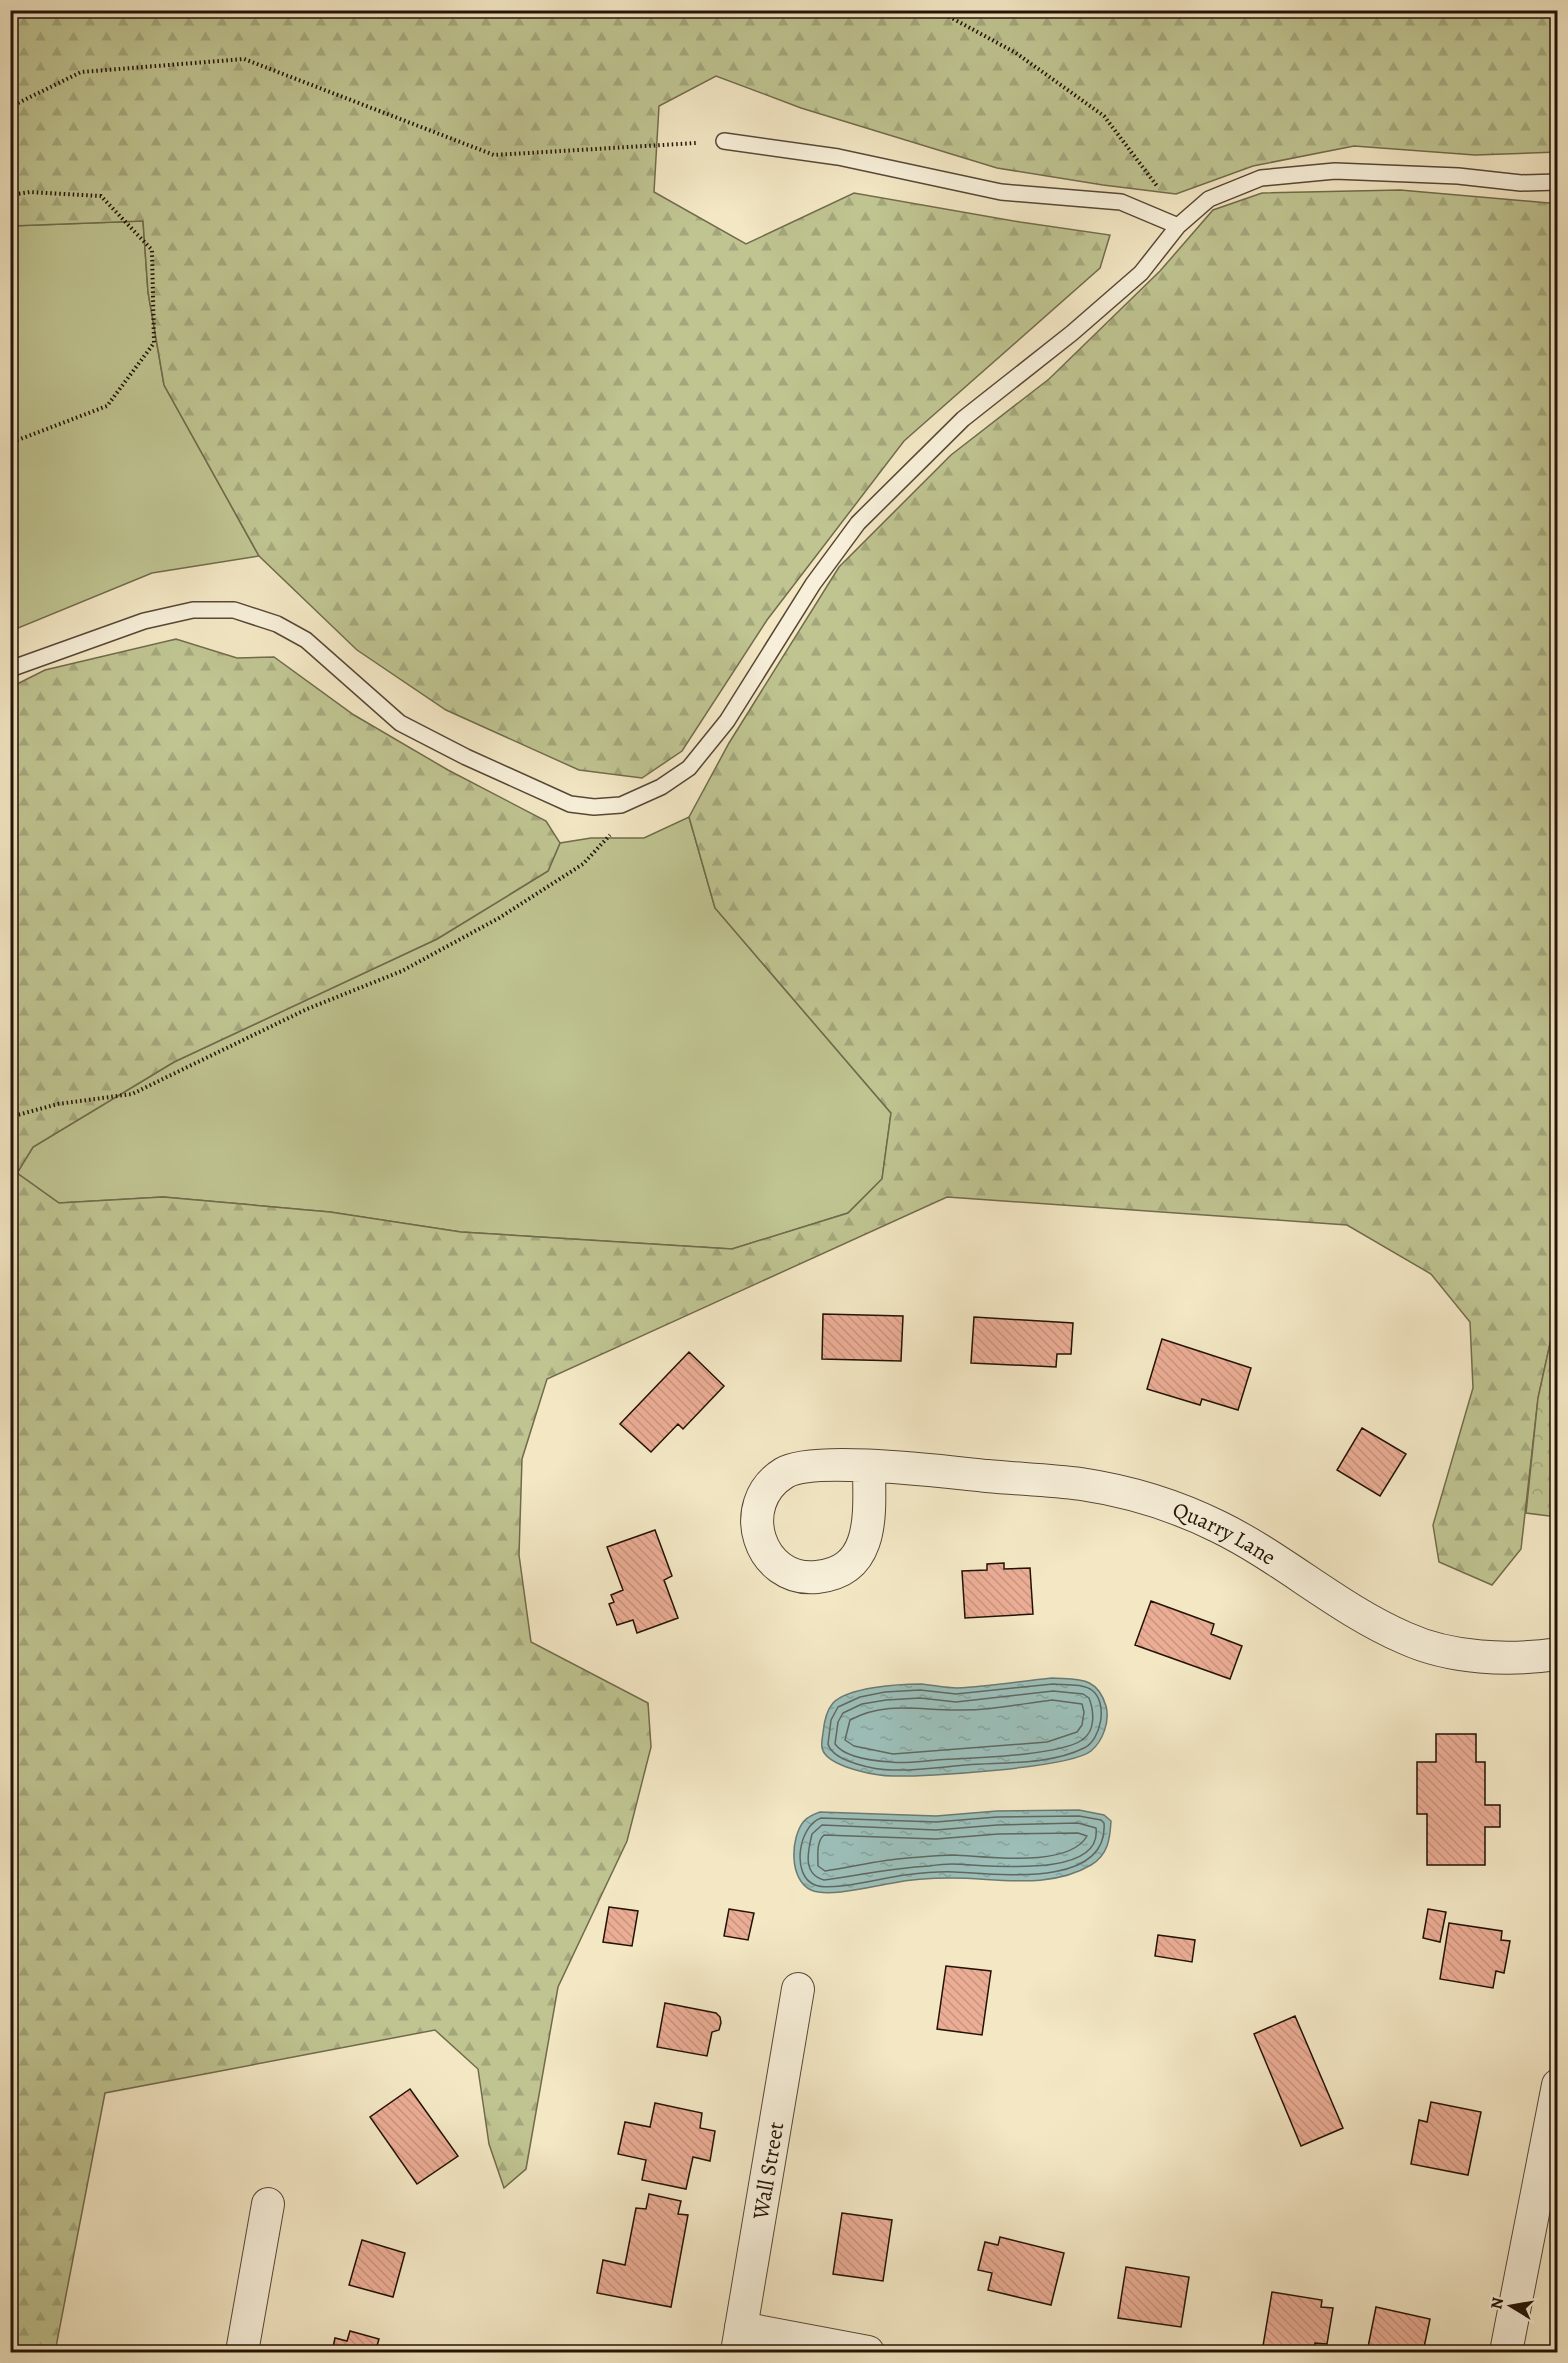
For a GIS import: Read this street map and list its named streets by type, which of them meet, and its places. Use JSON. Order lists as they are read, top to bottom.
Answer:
{
  "streets": {
    "street": ["Quarry Lane", "Wall Street"]
  },
  "north": "left"
}
